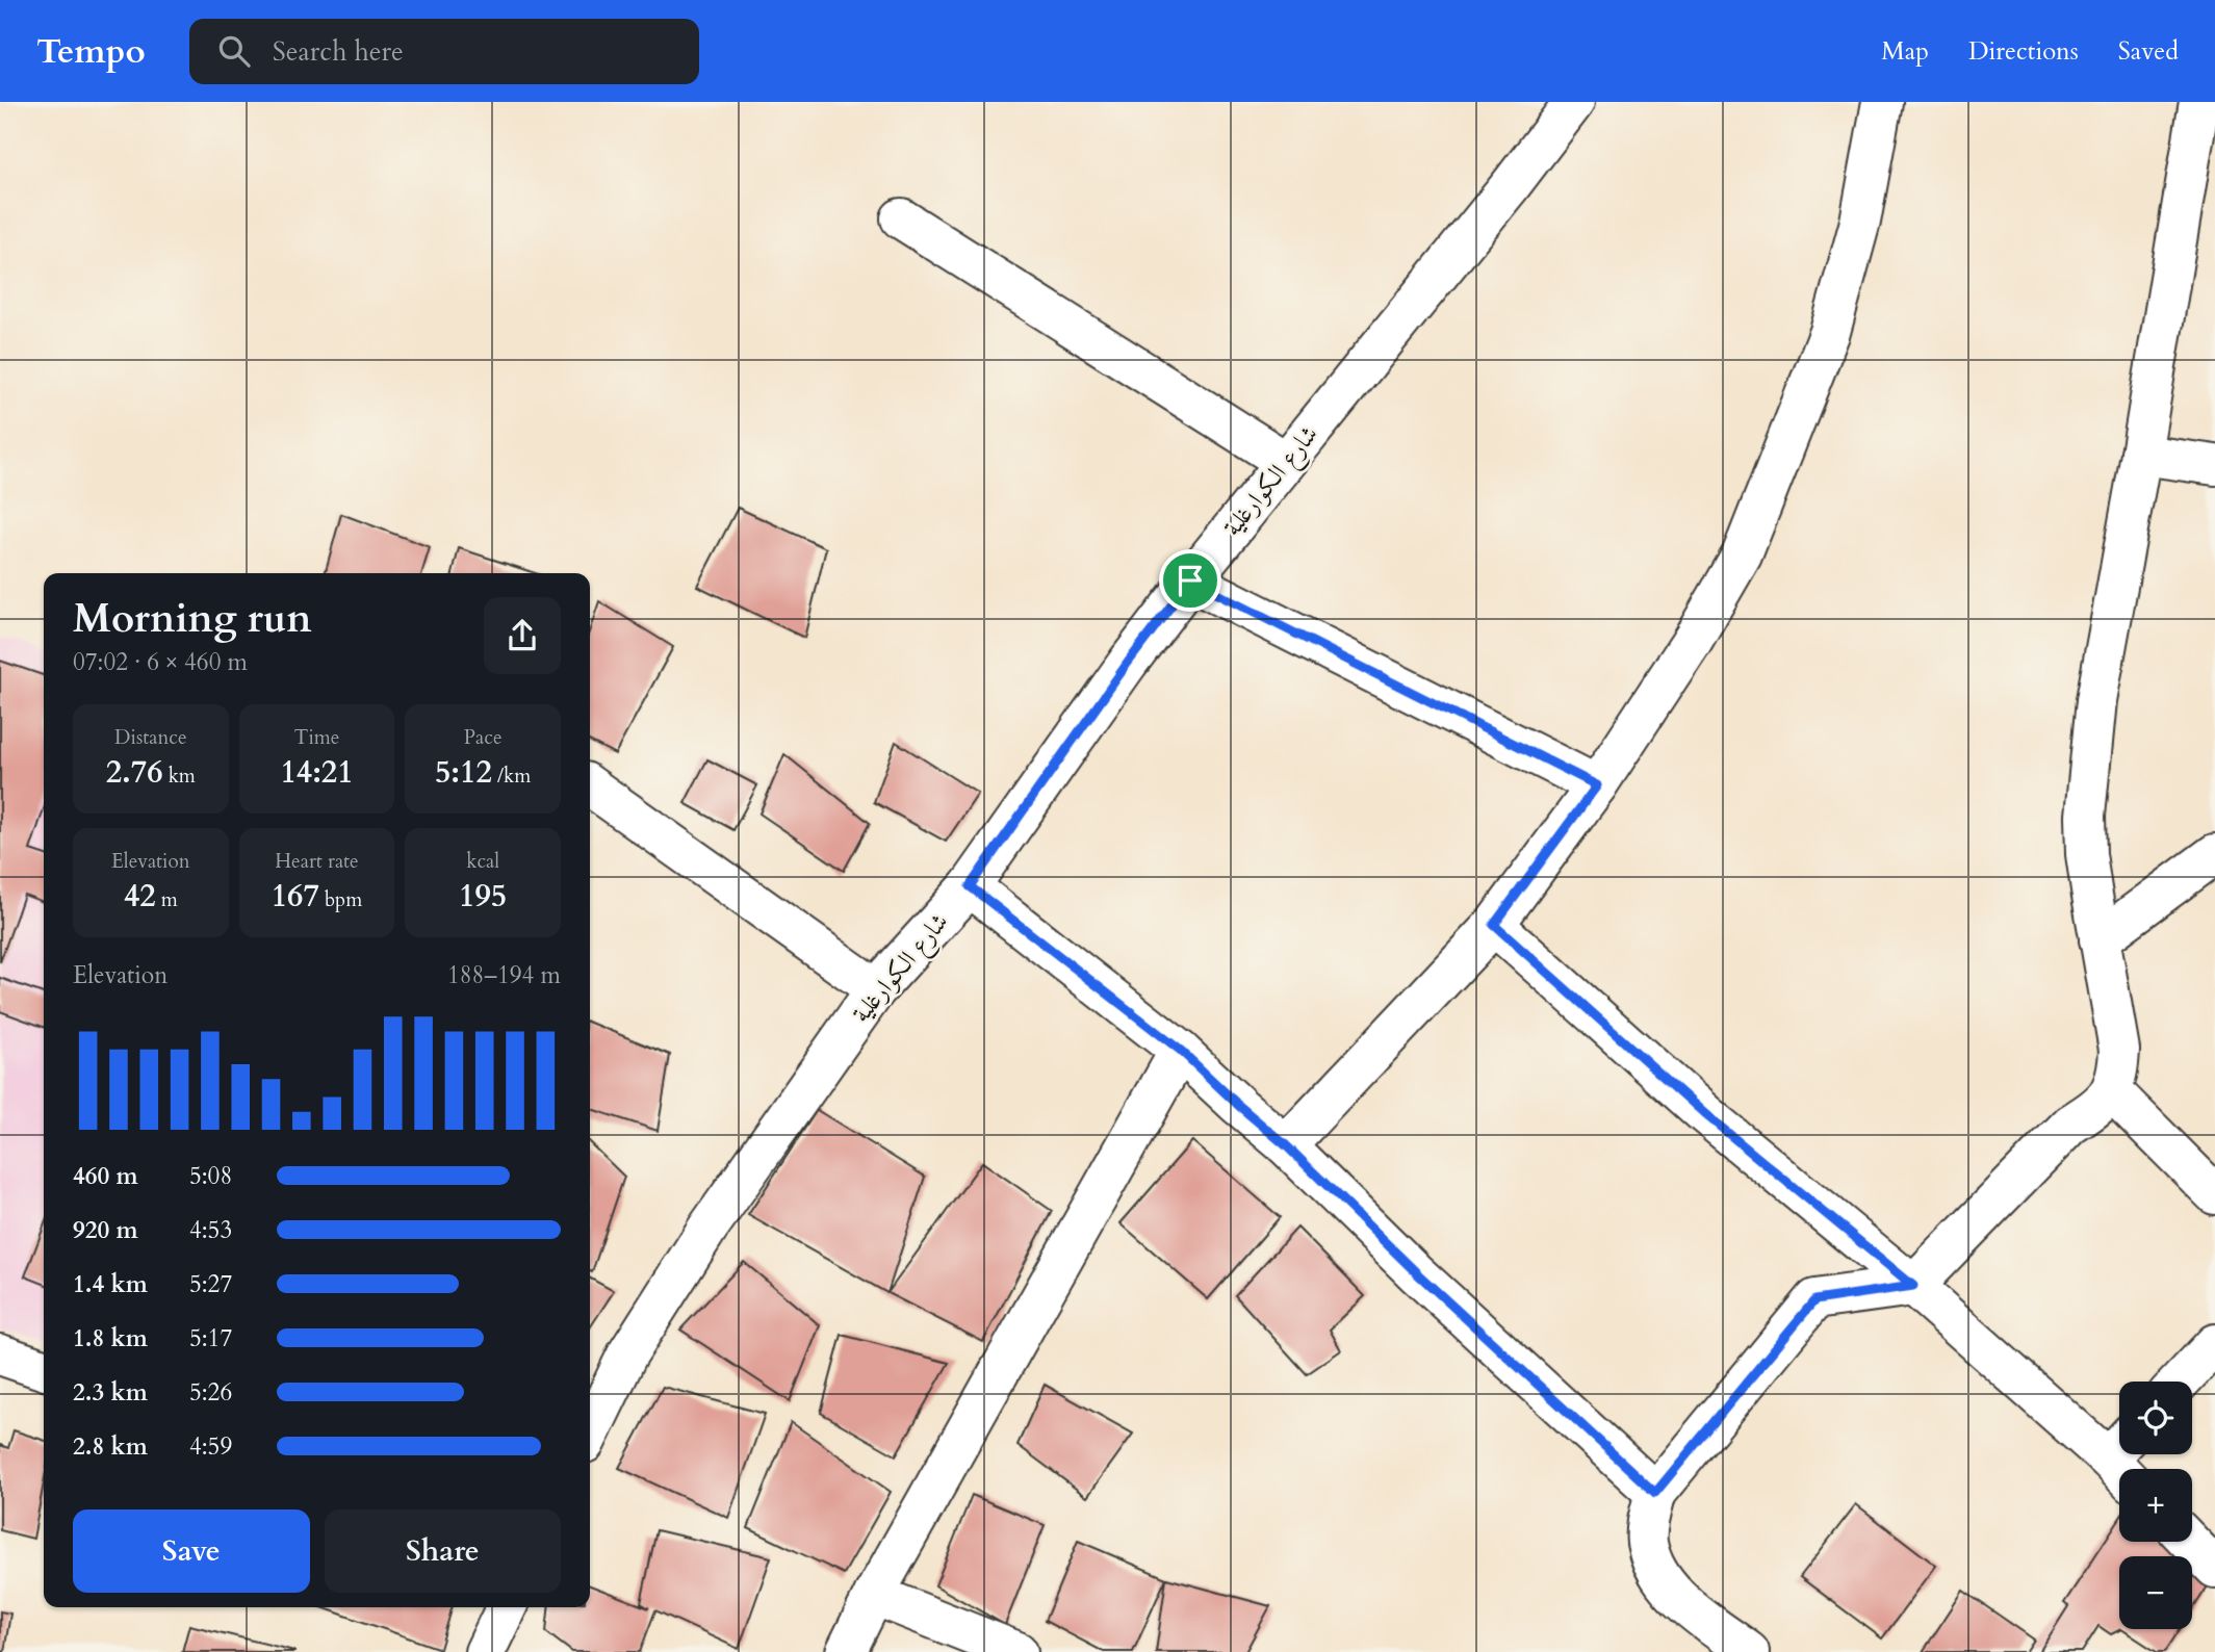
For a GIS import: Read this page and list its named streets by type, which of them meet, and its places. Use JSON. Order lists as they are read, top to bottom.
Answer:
{
  "streets": {
    "street": ["شارع الكوارغلية"]
  },
  "page": {
    "header": "Tempo",
    "search": "Search here",
    "nav": ["Map", "Directions", "Saved"],
    "heading": ["Morning run", "07:02 · 6 × 460 m"],
    "stats": [
      ["Distance", "2.76 km"],
      ["Time", "14:21"],
      ["Pace", "5:12 /km"],
      ["Elevation", "42 m"],
      ["Heart rate", "167 bpm"],
      ["kcal", "195"]
    ],
    "chart": ["Elevation", "188–194 m"],
    "list": [
      {
        "name": "460 m",
        "note": "5:08"
      },
      {
        "name": "920 m",
        "note": "4:53"
      },
      {
        "name": "1.4 km",
        "note": "5:27"
      },
      {
        "name": "1.8 km",
        "note": "5:17"
      },
      {
        "name": "2.3 km",
        "note": "5:26"
      },
      {
        "name": "2.8 km",
        "note": "4:59"
      }
    ],
    "map_buttons": ["+", "−"],
    "buttons": ["Save", "Share"]
  }
}
